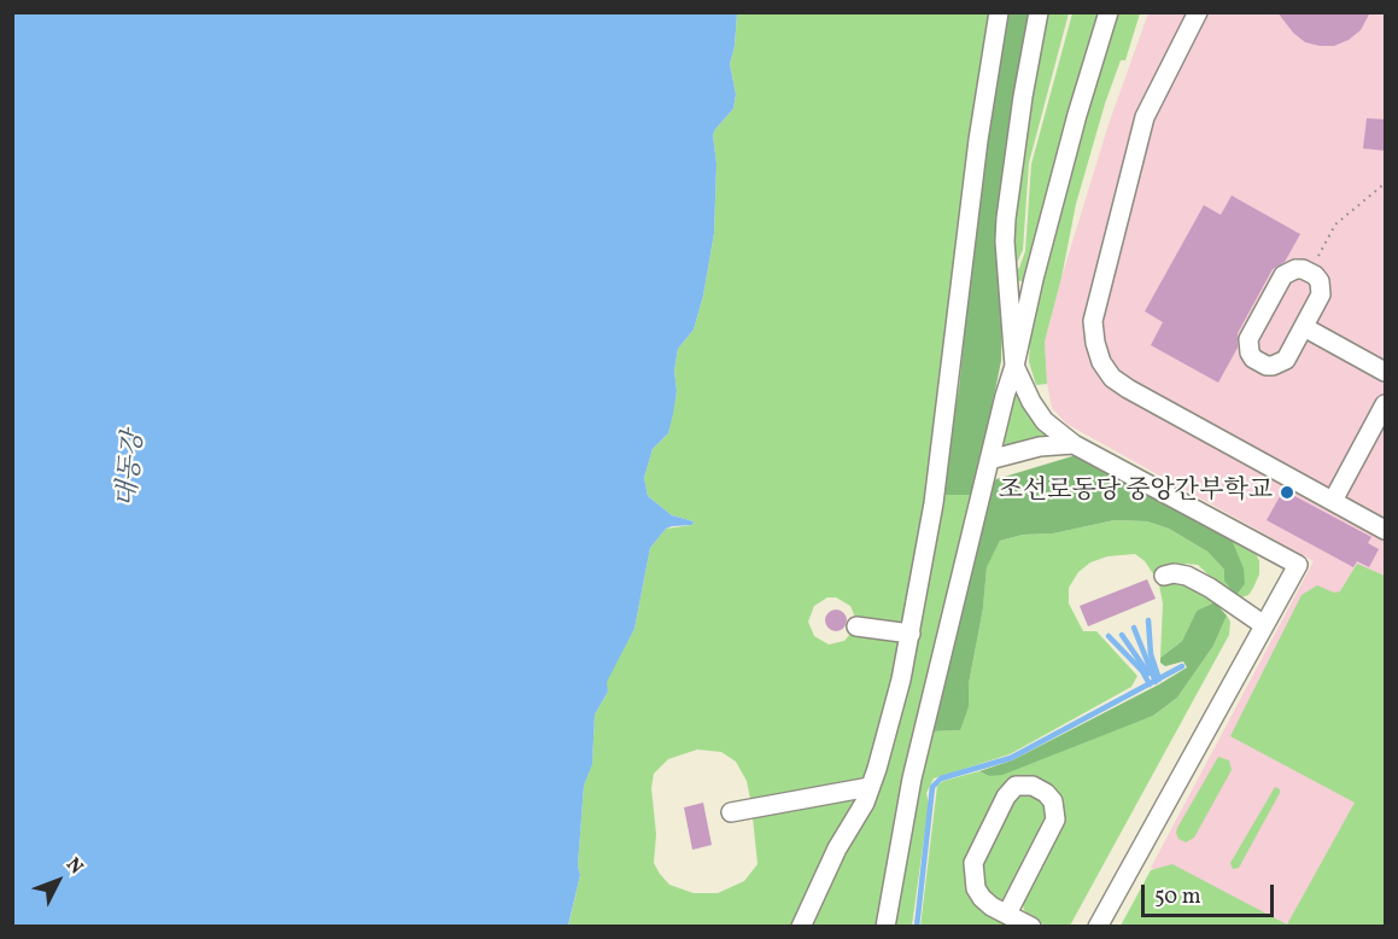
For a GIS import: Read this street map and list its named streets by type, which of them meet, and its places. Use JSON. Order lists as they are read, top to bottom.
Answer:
{
  "water": ["대동강"],
  "places": ["조선로동당 중앙간부학교"],
  "scale_bar": "50 m",
  "north": "top right"
}
